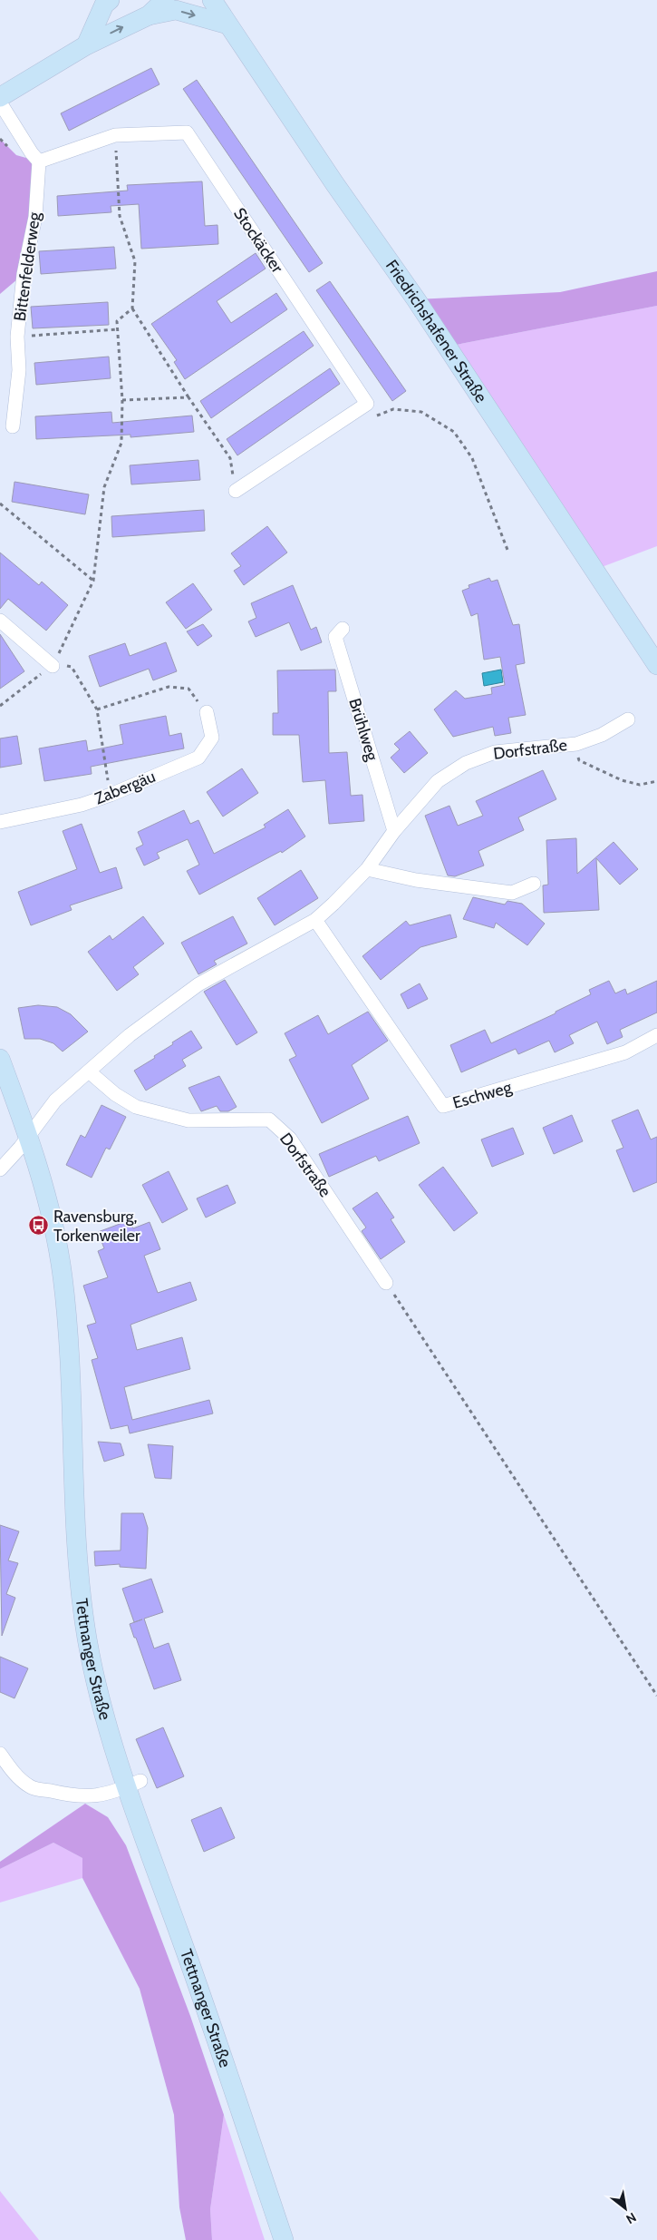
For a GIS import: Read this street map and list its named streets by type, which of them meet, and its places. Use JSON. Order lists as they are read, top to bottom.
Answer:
{
  "streets": {
    "street": [
      "Stockäcker",
      "Bittenfelderweg",
      "Friedrichshafener Straße",
      "Brühlweg",
      "Dorfstraße",
      "Zabergäu",
      "Eschweg",
      "Tettnanger Straße"
    ]
  },
  "crossings": [
    ["Stockäcker", "Bittenfelderweg"],
    ["Brühlweg", "Dorfstraße"],
    ["Dorfstraße", "Eschweg"],
    ["Dorfstraße", "Tettnanger Straße"]
  ],
  "places": {
    "bus stop": ["Ravensburg, Torkenweiler"]
  },
  "north": "bottom right"
}
